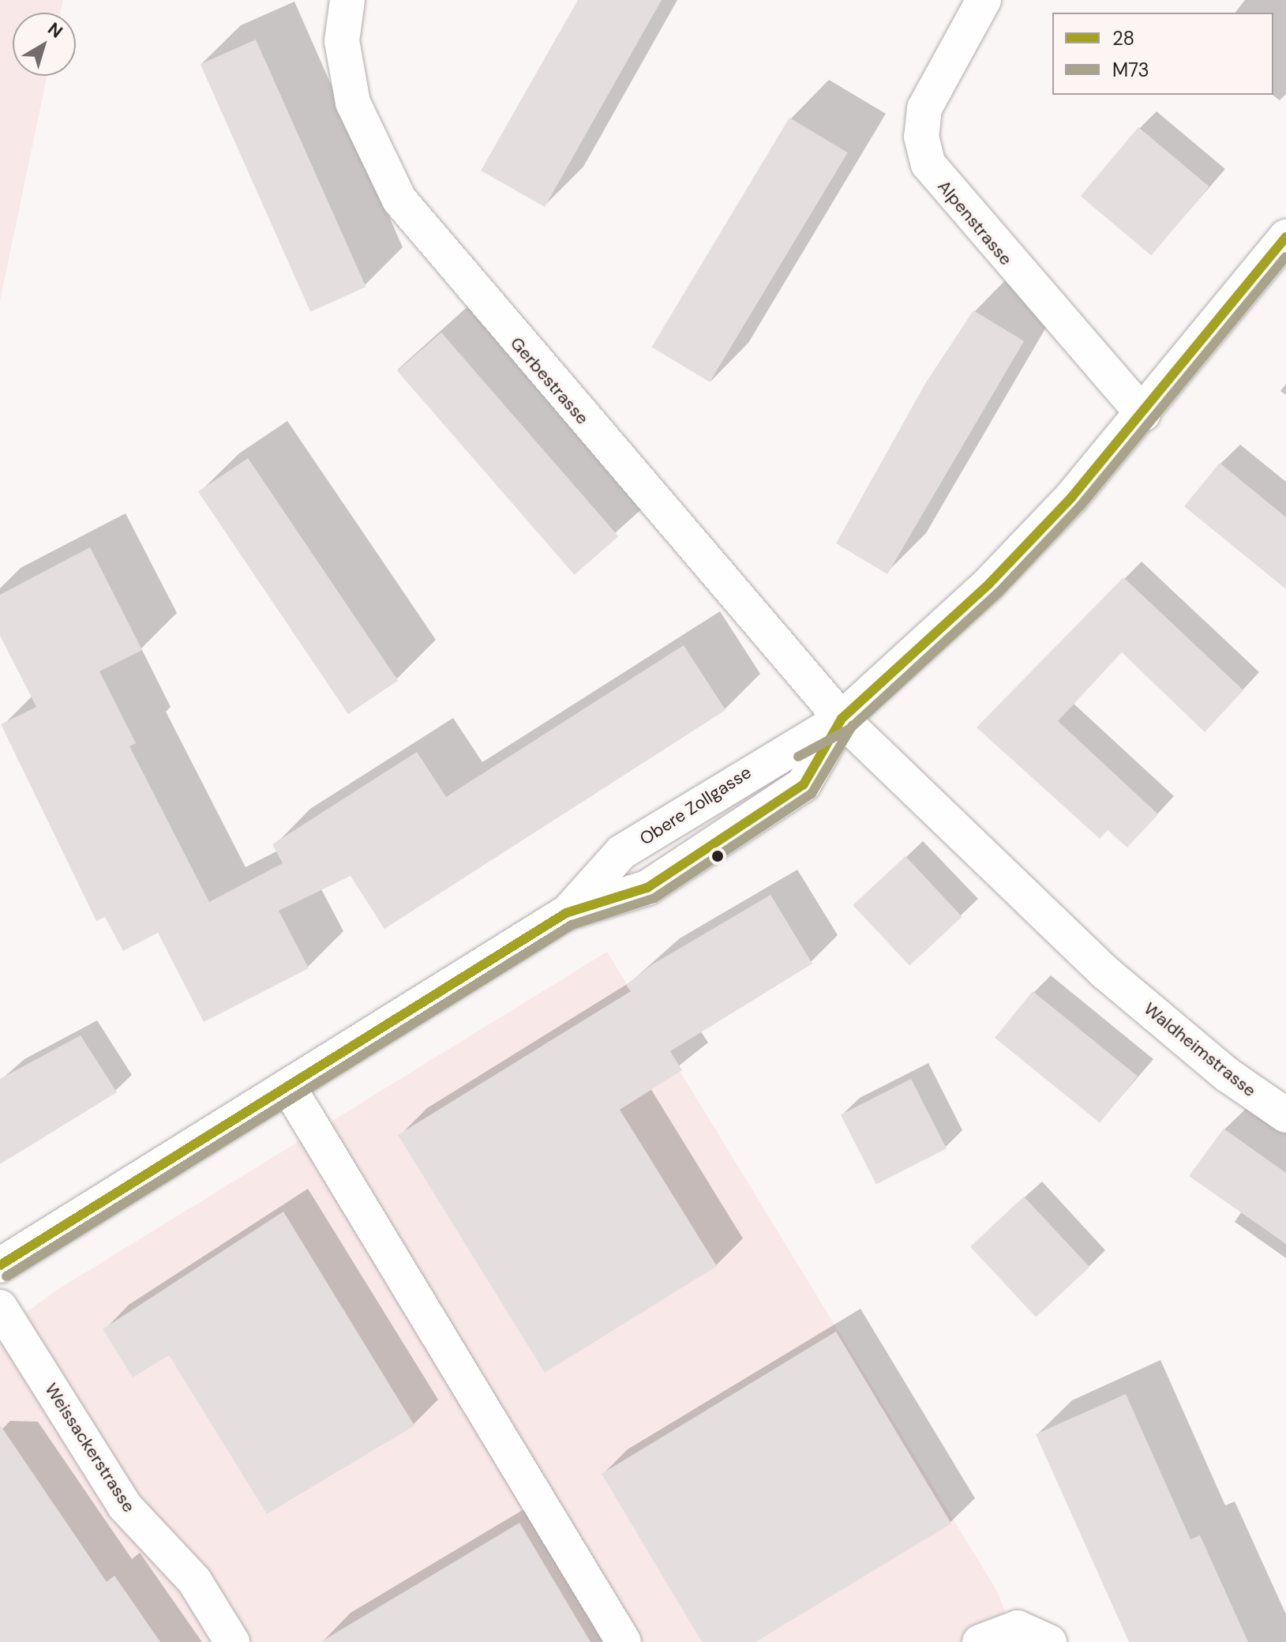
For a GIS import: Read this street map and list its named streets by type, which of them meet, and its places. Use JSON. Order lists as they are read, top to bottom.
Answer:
{
  "streets": {
    "street": [
      "Alpenstrasse",
      "Gerbestrasse",
      "Waldheimstrasse",
      "Weissackerstrasse"
    ]
  },
  "crossings": [
    ["Gerbestrasse", "Waldheimstrasse"]
  ],
  "lines": ["transit line 28", "transit line M73"],
  "legend": ["28", "M73"],
  "north": "top right"
}
